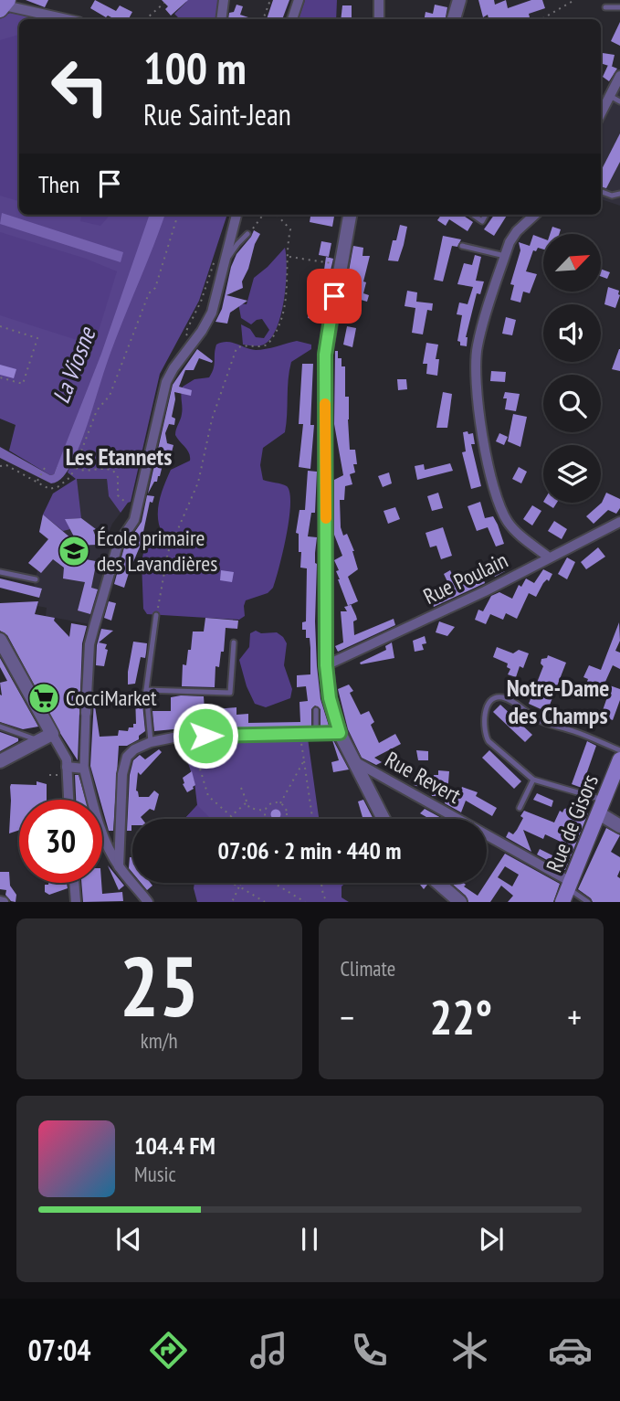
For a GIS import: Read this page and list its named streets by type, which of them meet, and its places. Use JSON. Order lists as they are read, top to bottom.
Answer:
{
  "streets": {
    "main road": ["Rue de Gisors"],
    "street": ["Rue Poulain", "Rue Revert"]
  },
  "crossings": [
    ["Rue Revert", "Rue de Gisors"]
  ],
  "districts": ["Les Etannets", "Notre-Dame des Champs"],
  "water": ["La Viosne"],
  "places": {
    "school or university": ["École primaire des Lavandières"],
    "supermarket": ["CocciMarket"]
  },
  "north": "top right",
  "page": {
    "turn": ["100 m", "Rue Saint-Jean"],
    "then": "Then",
    "limit": "30",
    "trip": "07:06 · 2 min · 440 m",
    "tile": [
      ["25", "km/h"],
      "Climate"
    ],
    "heat": ["−", "22°", "+"],
    "song": ["104.4 FM", "Music"],
    "tabs": "07:04"
  }
}
